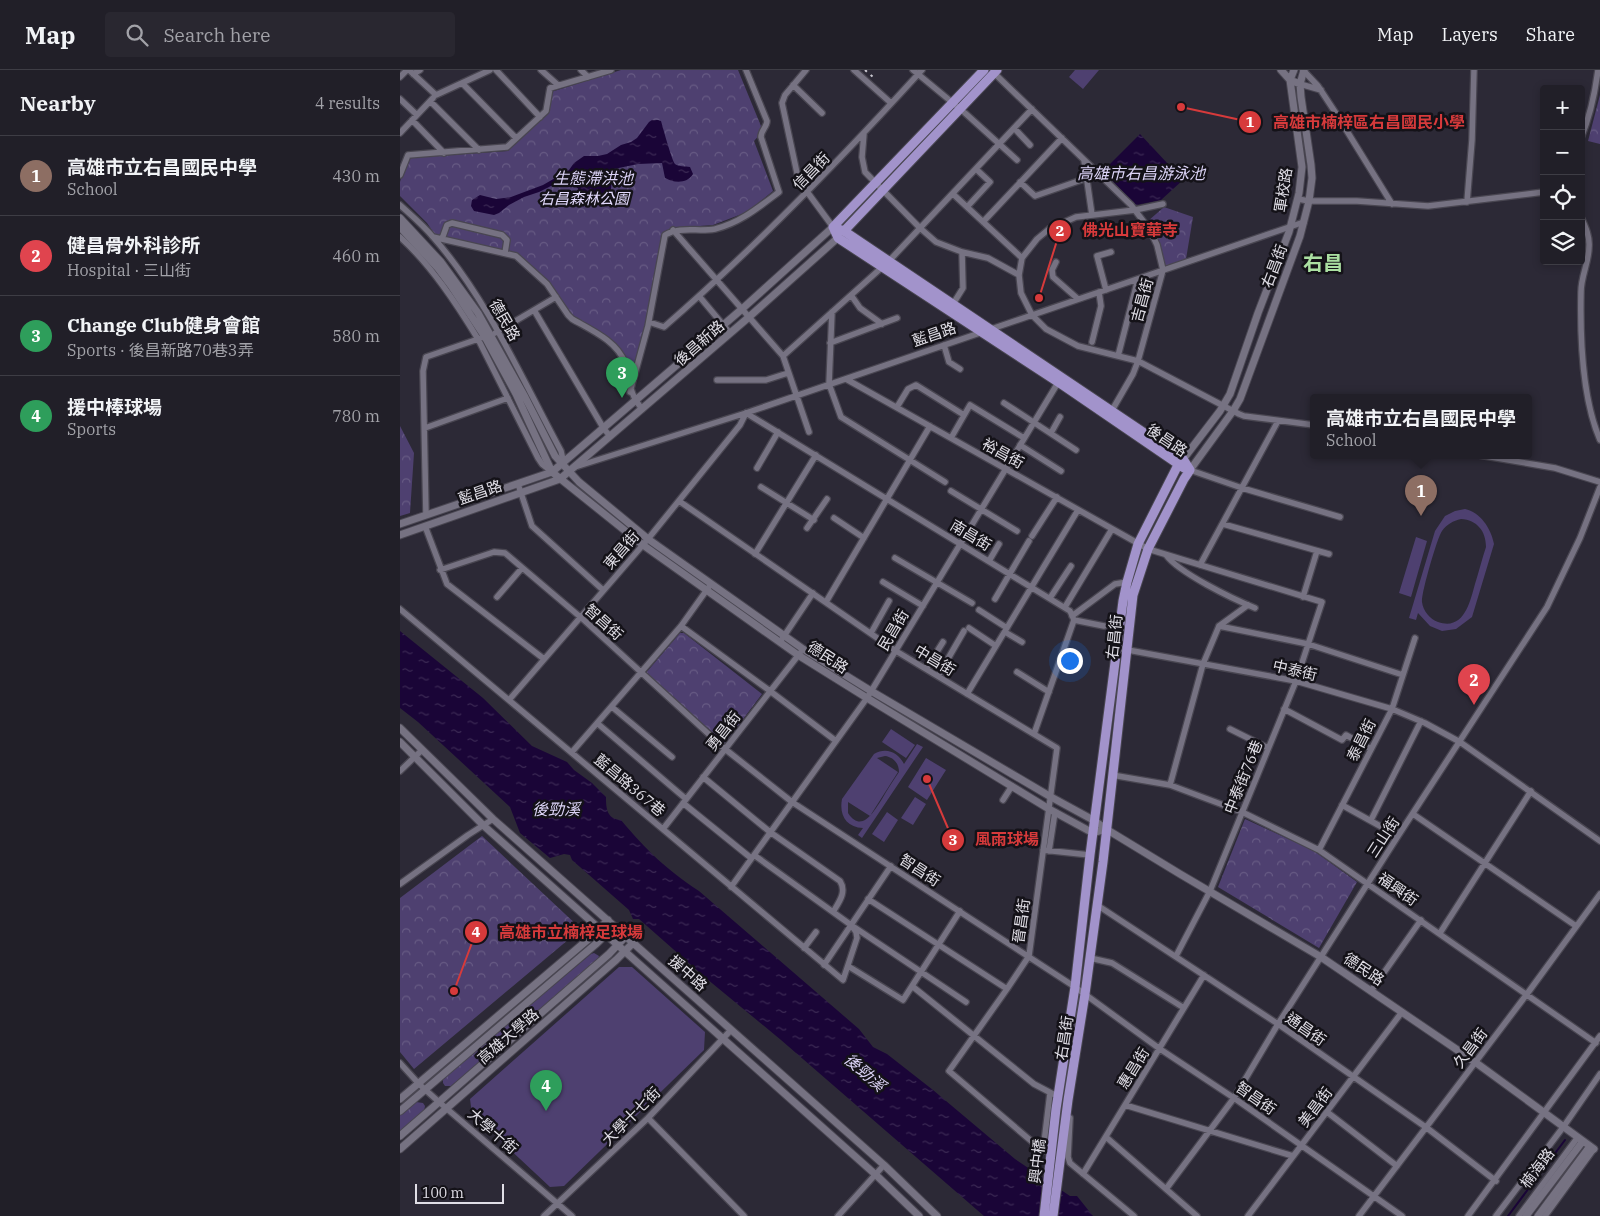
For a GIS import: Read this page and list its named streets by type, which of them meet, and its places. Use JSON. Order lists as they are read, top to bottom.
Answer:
{
  "streets": {
    "main road": ["右昌街", "後昌路", "興中橋"],
    "street": [
      "信昌街",
      "軍校路",
      "吉昌街",
      "德民路",
      "藍昌路",
      "後昌新路",
      "裕昌街",
      "南昌街",
      "東昌街",
      "智昌街",
      "民昌街",
      "中昌街",
      "中泰街",
      "勇昌街",
      "泰昌街",
      "中泰街76巷",
      "藍昌路367巷",
      "三山街",
      "福興街",
      "晉昌街",
      "援中路",
      "通昌街",
      "高雄大學路",
      "久昌街",
      "惠昌街",
      "美昌街",
      "大學十七街",
      "大學十街",
      "楠海路"
    ]
  },
  "crossings": [
    ["軍校路", "右昌街"],
    ["軍校路", "藍昌路"],
    ["右昌街", "德民路"],
    ["右昌街", "藍昌路"],
    ["右昌街", "後昌路"],
    ["右昌街", "裕昌街"],
    ["右昌街", "智昌街"],
    ["右昌街", "中泰街"],
    ["右昌街", "福興街"],
    ["右昌街", "晉昌街"],
    ["右昌街", "通昌街"],
    ["右昌街", "興中橋"],
    ["吉昌街", "藍昌路"],
    ["吉昌街", "後昌路"],
    ["德民路", "藍昌路"],
    ["德民路", "後昌新路"],
    ["德民路", "東昌街"],
    ["德民路", "民昌街"],
    ["德民路", "中昌街"],
    ["德民路", "勇昌街"],
    ["德民路", "中泰街76巷"],
    ["德民路", "三山街"],
    ["德民路", "晉昌街"],
    ["德民路", "久昌街"],
    ["德民路", "美昌街"],
    ["德民路", "楠海路"],
    ["藍昌路", "後昌新路"],
    ["藍昌路", "後昌路"],
    ["藍昌路", "裕昌街"],
    ["藍昌路", "南昌街"],
    ["藍昌路", "東昌街"],
    ["後昌新路", "後昌路"],
    ["後昌路", "民昌街"],
    ["裕昌街", "民昌街"],
    ["裕昌街", "中泰街76巷"],
    ["南昌街", "東昌街"],
    ["南昌街", "民昌街"],
    ["東昌街", "智昌街"],
    ["東昌街", "中昌街"],
    ["東昌街", "藍昌路367巷"],
    ["智昌街", "民昌街"],
    ["智昌街", "勇昌街"],
    ["智昌街", "三山街"],
    ["智昌街", "晉昌街"],
    ["智昌街", "久昌街"],
    ["智昌街", "惠昌街"],
    ["智昌街", "美昌街"],
    ["民昌街", "中昌街"],
    ["民昌街", "藍昌路367巷"],
    ["中昌街", "晉昌街"],
    ["中泰街", "泰昌街"],
    ["中泰街", "中泰街76巷"],
    ["中泰街", "三山街"],
    ["勇昌街", "藍昌路367巷"],
    ["泰昌街", "福興街"],
    ["中泰街76巷", "福興街"],
    ["中泰街76巷", "通昌街"],
    ["三山街", "福興街"],
    ["三山街", "通昌街"],
    ["福興街", "久昌街"],
    ["援中路", "高雄大學路"],
    ["援中路", "大學十七街"],
    ["通昌街", "久昌街"],
    ["通昌街", "惠昌街"],
    ["通昌街", "美昌街"],
    ["高雄大學路", "大學十街"],
    ["大學十七街", "大學十街"]
  ],
  "districts": ["右昌"],
  "water": ["高雄市右昌游泳池", "生態滯洪池", "後勁溪"],
  "parks": ["右昌森林公園"],
  "places": [
    "高雄市楠梓區右昌國民小學",
    "佛光山寶華寺",
    "風雨球場",
    "高雄市立楠梓足球場"
  ],
  "scale_bar": "100 m",
  "page": {
    "header": "Map",
    "search": "Search here",
    "nav": ["Map", "Layers", "Share"],
    "heading": ["Nearby", "4 results"],
    "map_buttons": ["+", "−"],
    "list": [
      {
        "mark": "1",
        "name": "高雄市立右昌國民中學",
        "note": "School",
        "value": "430 m"
      },
      {
        "mark": "2",
        "name": "健昌骨外科診所",
        "note": "Hospital · 三山街",
        "value": "460 m"
      },
      {
        "mark": "3",
        "name": "Change Club健身會館",
        "note": "Sports · 後昌新路70巷3弄",
        "value": "580 m"
      },
      {
        "mark": "4",
        "name": "援中棒球場",
        "note": "Sports",
        "value": "780 m"
      }
    ],
    "pins": [
      "3",
      "1",
      "2",
      "4"
    ],
    "popup": ["高雄市立右昌國民中學", "School"],
    "scale": "100 m"
  }
}
